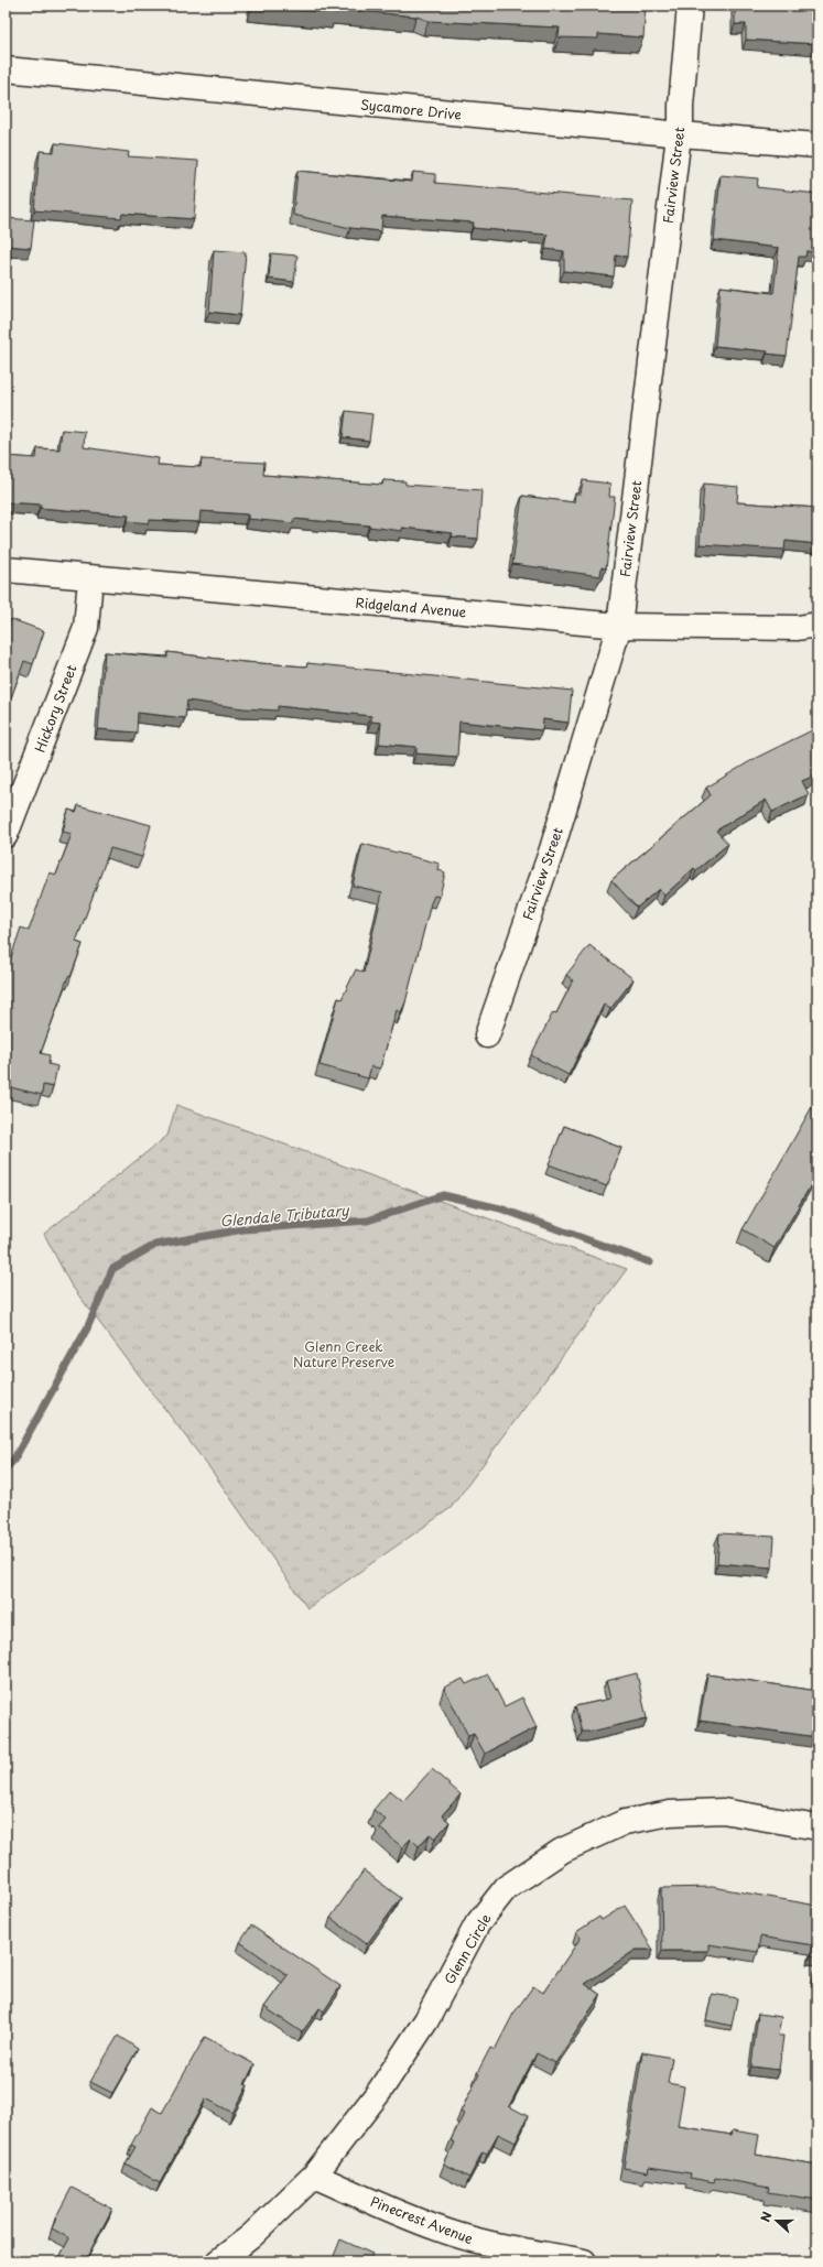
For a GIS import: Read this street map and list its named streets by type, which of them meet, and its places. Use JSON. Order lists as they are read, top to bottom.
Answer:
{
  "streets": {
    "street": [
      "Sycamore Drive",
      "Fairview Street",
      "Ridgeland Avenue",
      "Hickory Street",
      "Glenn Circle",
      "Pinecrest Avenue"
    ]
  },
  "crossings": [
    ["Sycamore Drive", "Fairview Street"],
    ["Fairview Street", "Ridgeland Avenue"],
    ["Ridgeland Avenue", "Hickory Street"],
    ["Glenn Circle", "Pinecrest Avenue"]
  ],
  "water": ["Glendale Tributary"],
  "parks": ["Glenn Creek Nature Preserve"],
  "north": "left"
}
